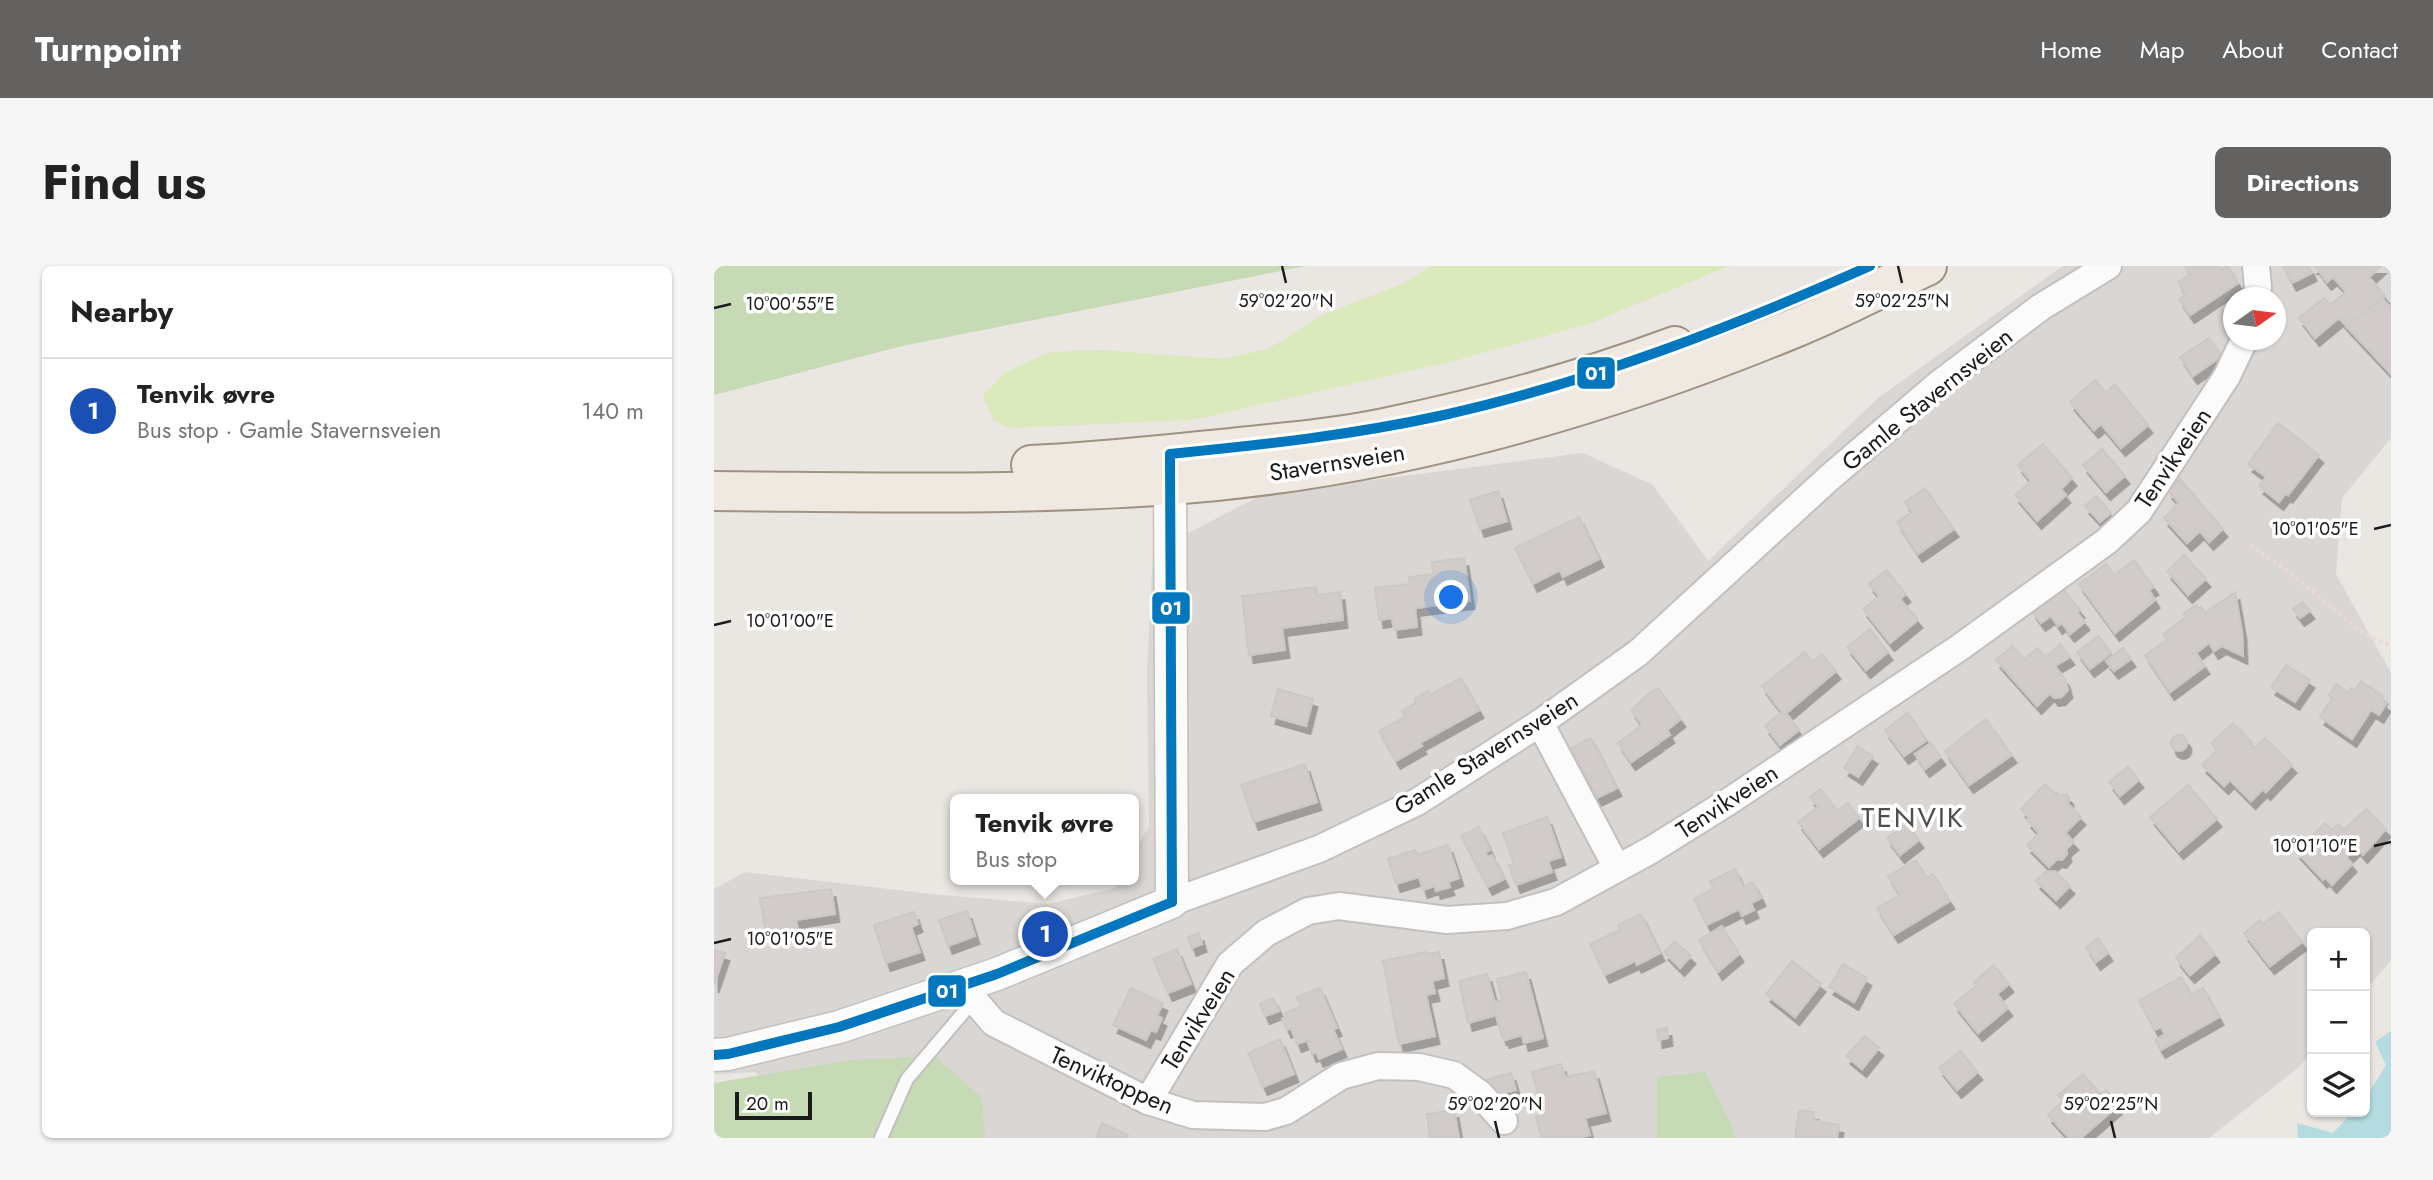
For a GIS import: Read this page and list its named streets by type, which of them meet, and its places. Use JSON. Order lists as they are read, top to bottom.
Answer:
{
  "streets": {
    "main road": ["Stavernsveien"],
    "street": ["Gamle Stavernsveien", "Tenvikveien", "Tenviktoppen"]
  },
  "crossings": [
    ["Gamle Stavernsveien", "Tenviktoppen"],
    ["Tenvikveien", "Tenviktoppen"]
  ],
  "districts": ["TENVIK"],
  "lines": ["transit line 01"],
  "scale_bar": "20 m",
  "north": "right",
  "page": {
    "header": "Turnpoint",
    "nav": [
      "Home",
      "Map",
      "About",
      "Contact"
    ],
    "title": "Find us",
    "buttons": "Directions",
    "heading": "Nearby",
    "list": [
      {
        "mark": "1",
        "name": "Tenvik øvre",
        "note": "Bus stop · Gamle Stavernsveien",
        "value": "140 m"
      }
    ],
    "popup": ["Tenvik øvre", "Bus stop"],
    "pins": "1",
    "map_buttons": ["+", "−"],
    "scale": "20 m"
  },
  "coordinates": [
    "59°02'20\"N",
    "59°02'25\"N",
    "10°00'55\"E",
    "10°01'05\"E",
    "10°01'00\"E",
    "10°01'10\"E"
  ]
}
